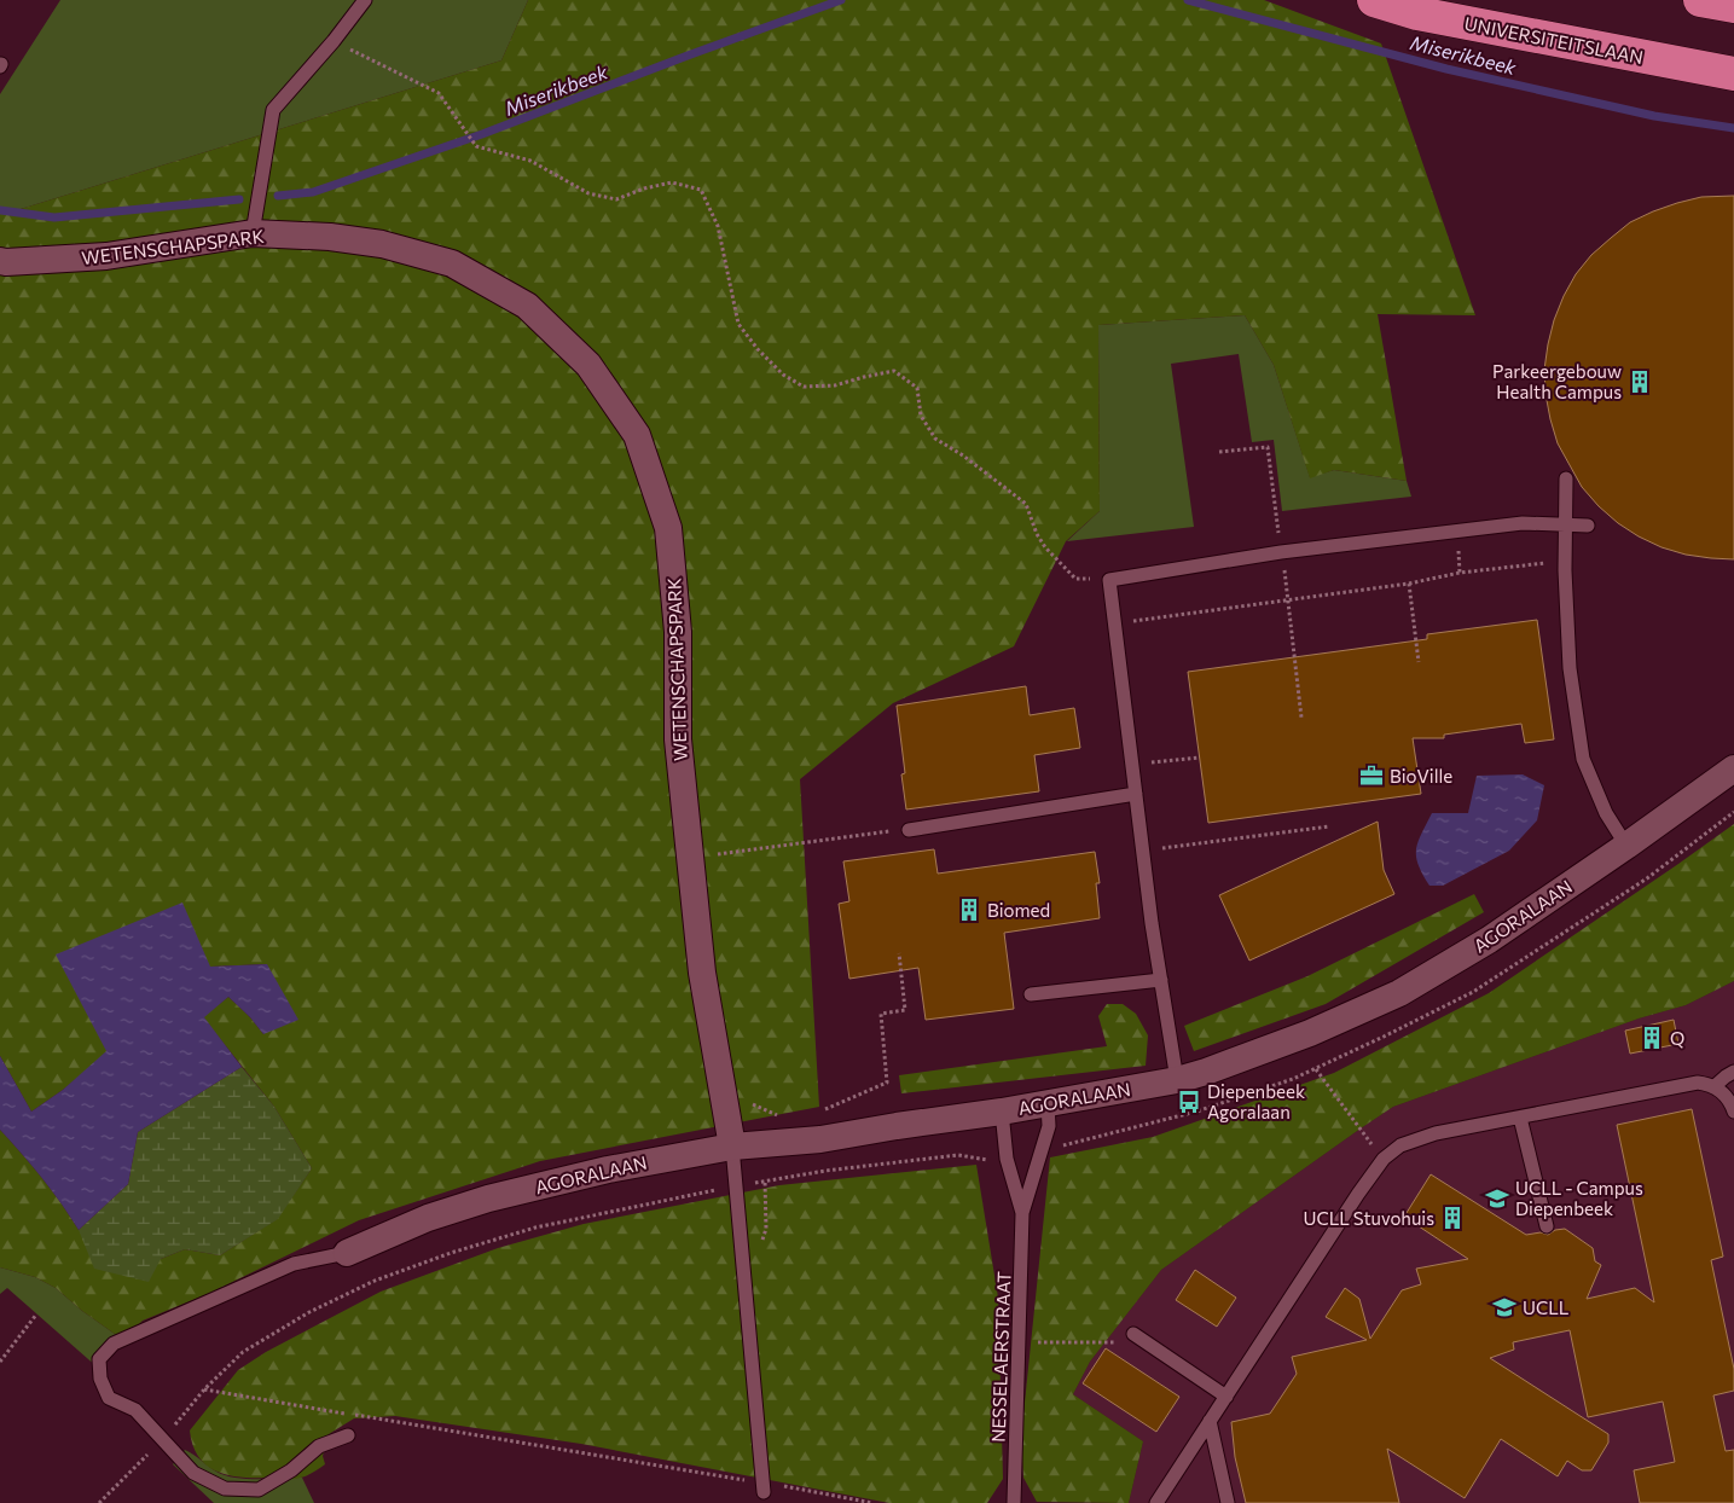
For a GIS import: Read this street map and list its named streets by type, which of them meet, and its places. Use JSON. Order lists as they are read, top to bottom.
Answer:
{
  "streets": {
    "highway": ["UNIVERSITEITSLAAN"],
    "street": ["WETENSCHAPSPARK", "AGORALAAN"],
    "lane": ["NESSELAERSTRAAT"]
  },
  "crossings": [
    ["WETENSCHAPSPARK", "AGORALAAN"],
    ["AGORALAAN", "NESSELAERSTRAAT"]
  ],
  "water": ["Miserikbeek"],
  "places": {
    "building": [
      "Parkeergebouw Health Campus",
      "Biomed",
      "Q",
      "UCLL Stuvohuis"
    ],
    "office": ["BioVille"],
    "bus stop": ["Diepenbeek Agoralaan"],
    "school or university": ["UCLL - Campus Diepenbeek", "UCLL"]
  }
}
